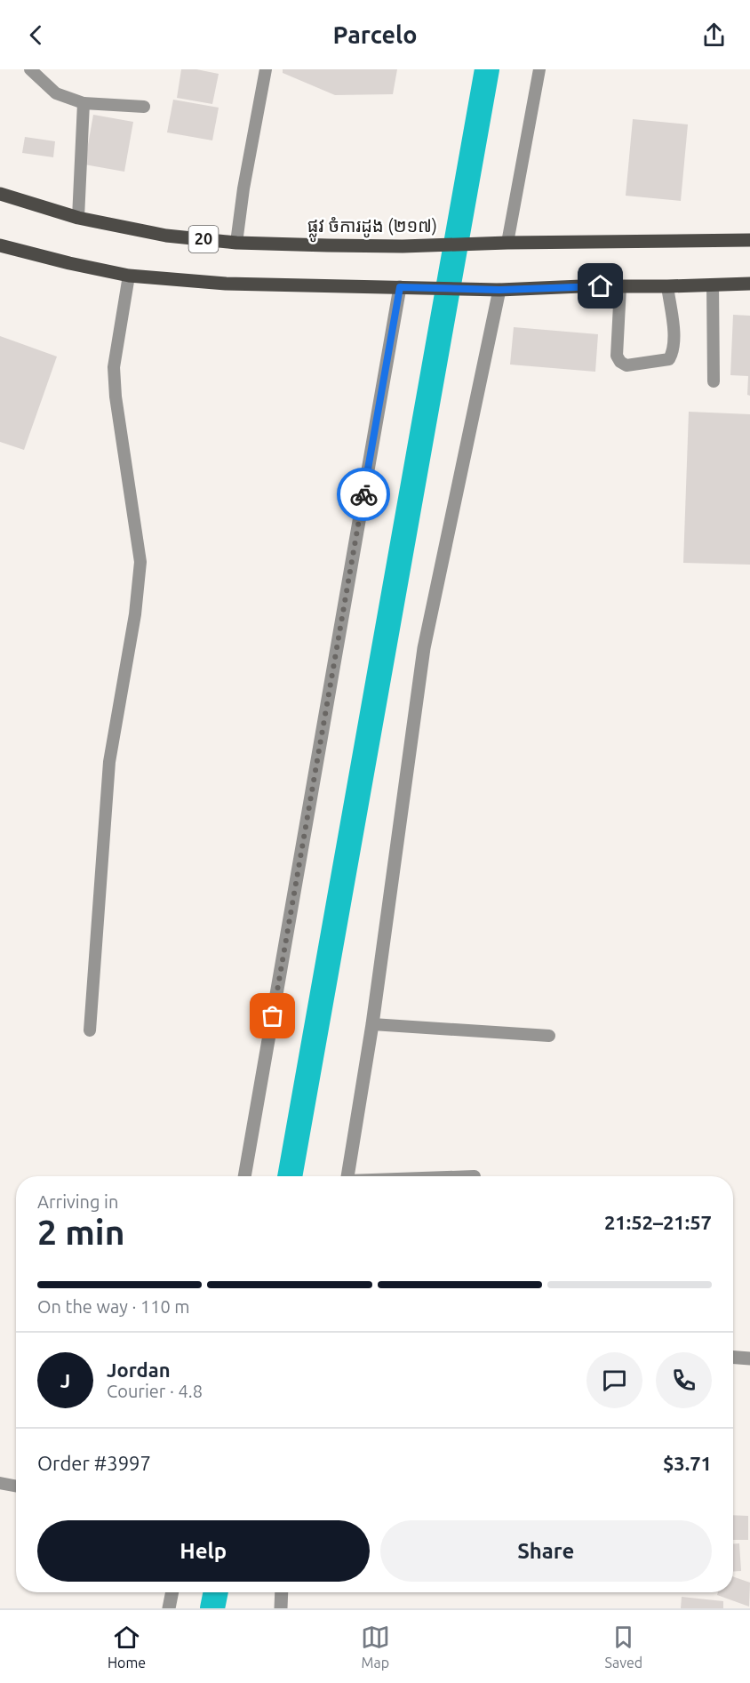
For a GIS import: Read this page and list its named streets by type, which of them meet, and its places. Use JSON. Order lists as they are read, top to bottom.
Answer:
{
  "streets": {
    "main road": ["ផ្លូវ ចំការដូង (២១៧)", "20"]
  },
  "page": {
    "header": "Parcelo",
    "heading": ["2 min", "Arriving in", "21:52–21:57"],
    "panel": [
      "Jordan",
      "Courier · 4.8",
      "Order #3997",
      "$3.71"
    ],
    "bar": "On the way · 110 m",
    "round": "J",
    "buttons": ["Help", "Share"],
    "tabs": ["Home", "Map", "Saved"]
  }
}
